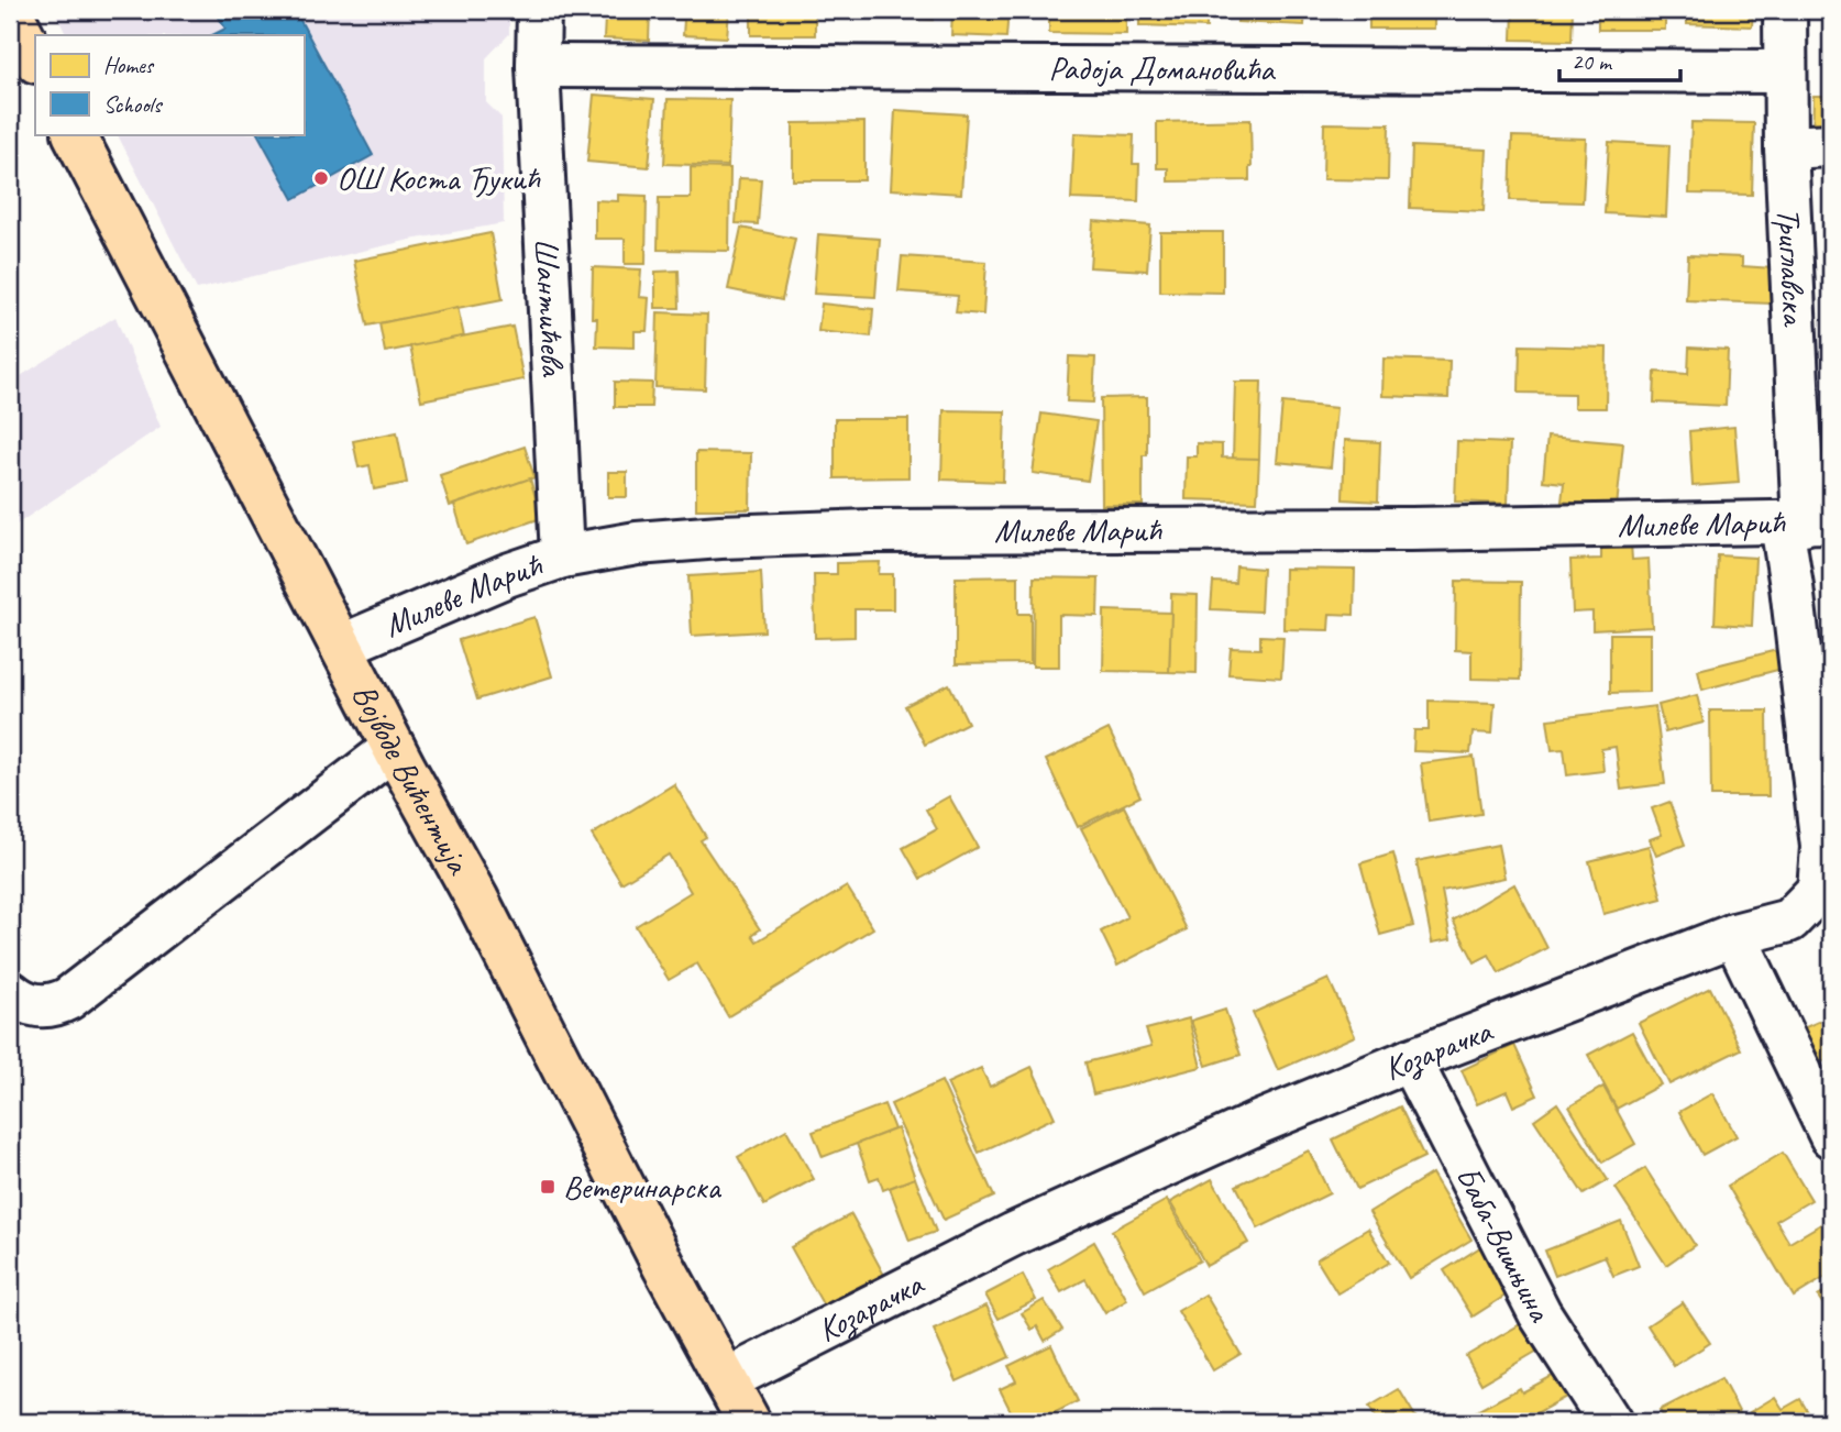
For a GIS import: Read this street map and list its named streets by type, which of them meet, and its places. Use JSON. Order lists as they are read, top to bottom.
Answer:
{
  "streets": {
    "main road": ["Војводе Вићентија"],
    "street": [
      "Радоја Домановића",
      "Триглавска",
      "Шантићева",
      "Милеве Марић",
      "Козарачка",
      "Баба-Вишњина"
    ]
  },
  "crossings": [
    ["Радоја Домановића", "Триглавска"],
    ["Радоја Домановића", "Шантићева"],
    ["Триглавска", "Милеве Марић"],
    ["Триглавска", "Козарачка"],
    ["Шантићева", "Милеве Марић"],
    ["Милеве Марић", "Војводе Вићентија"],
    ["Милеве Марић", "Козарачка"],
    ["Војводе Вићентија", "Козарачка"],
    ["Козарачка", "Баба-Вишњина"]
  ],
  "places": {
    "other": ["ОШ Коста Ђукић"],
    "transit": ["Ветеринарска"]
  },
  "legend": ["Homes", "Schools"],
  "scale_bar": "20 m"
}
